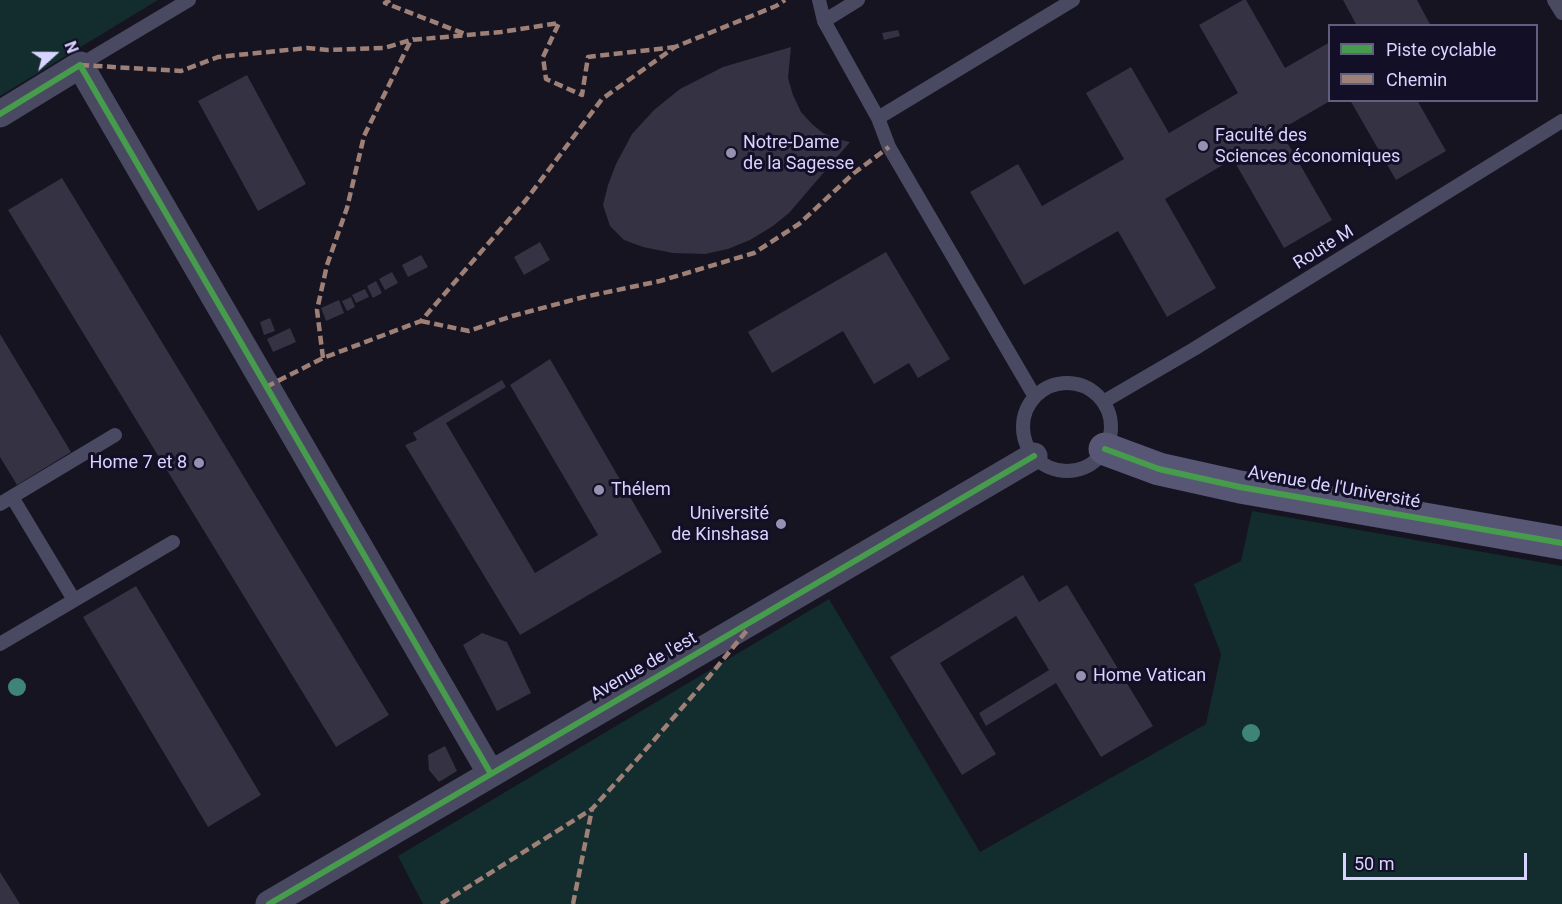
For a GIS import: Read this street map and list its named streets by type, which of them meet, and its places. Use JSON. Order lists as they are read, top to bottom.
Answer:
{
  "streets": {
    "street": ["Avenue de l'Université", "Avenue de l'est"],
    "lane": ["Route M"]
  },
  "crossings": [
    ["Route M", "Avenue de l'Université"],
    ["Route M", "Avenue de l'est"],
    ["Avenue de l'Université", "Avenue de l'est"]
  ],
  "places": [
    "Faculté des Sciences économiques",
    "Notre-Dame de la Sagesse",
    "Home 7 et 8",
    "Thélem",
    "Université de Kinshasa",
    "Home Vatican"
  ],
  "legend": ["Piste cyclable", "Chemin"],
  "scale_bar": "50 m",
  "north": "right"
}
